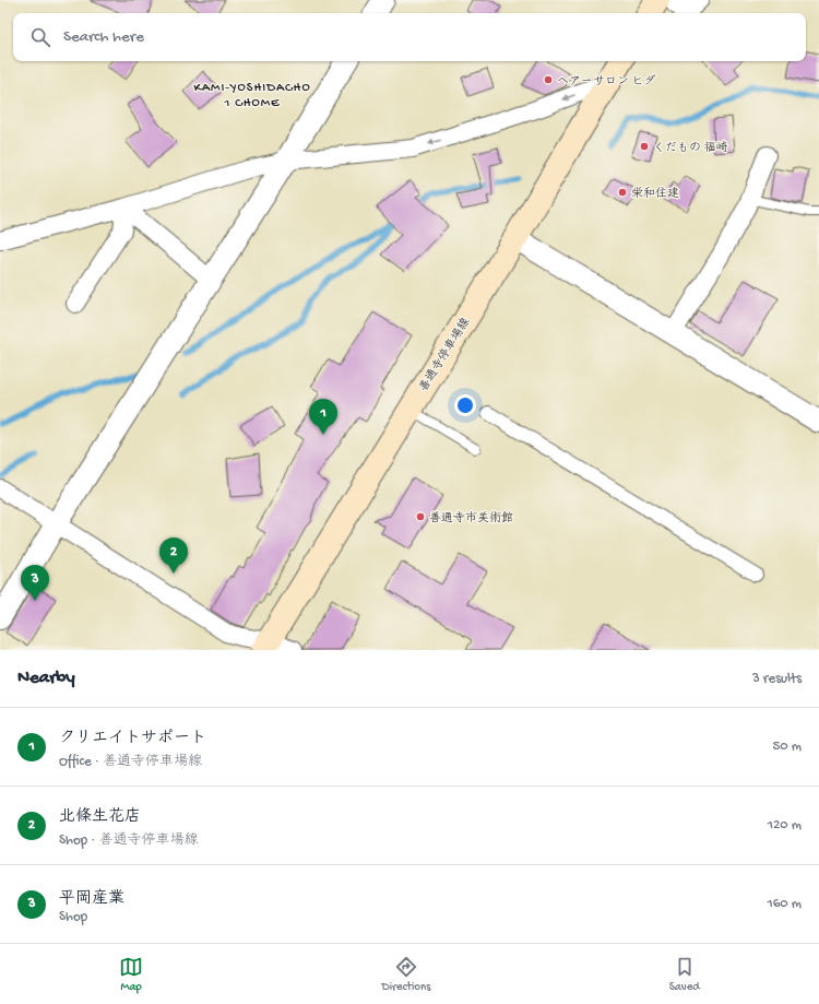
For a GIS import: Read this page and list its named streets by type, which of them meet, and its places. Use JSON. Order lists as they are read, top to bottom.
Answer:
{
  "streets": {
    "main road": ["善通寺停車場線"]
  },
  "districts": ["KAMI-YOSHIDACHO 1 CHOME"],
  "places": [
    "ヘアーサロン ヒダ",
    "くだもの 福崎",
    "栄和住建",
    "善通寺市美術館"
  ],
  "page": {
    "search": "Search here",
    "pins": ["1", "2", "3"],
    "heading": ["Nearby", "3 results"],
    "list": [
      {
        "mark": "1",
        "name": "クリエイトサポート",
        "note": "Office · 善通寺停車場線",
        "value": "50 m"
      },
      {
        "mark": "2",
        "name": "北條生花店",
        "note": "Shop · 善通寺停車場線",
        "value": "120 m"
      },
      {
        "mark": "3",
        "name": "平岡産業",
        "note": "Shop",
        "value": "160 m"
      }
    ],
    "nav": ["Map", "Directions", "Saved"]
  }
}
